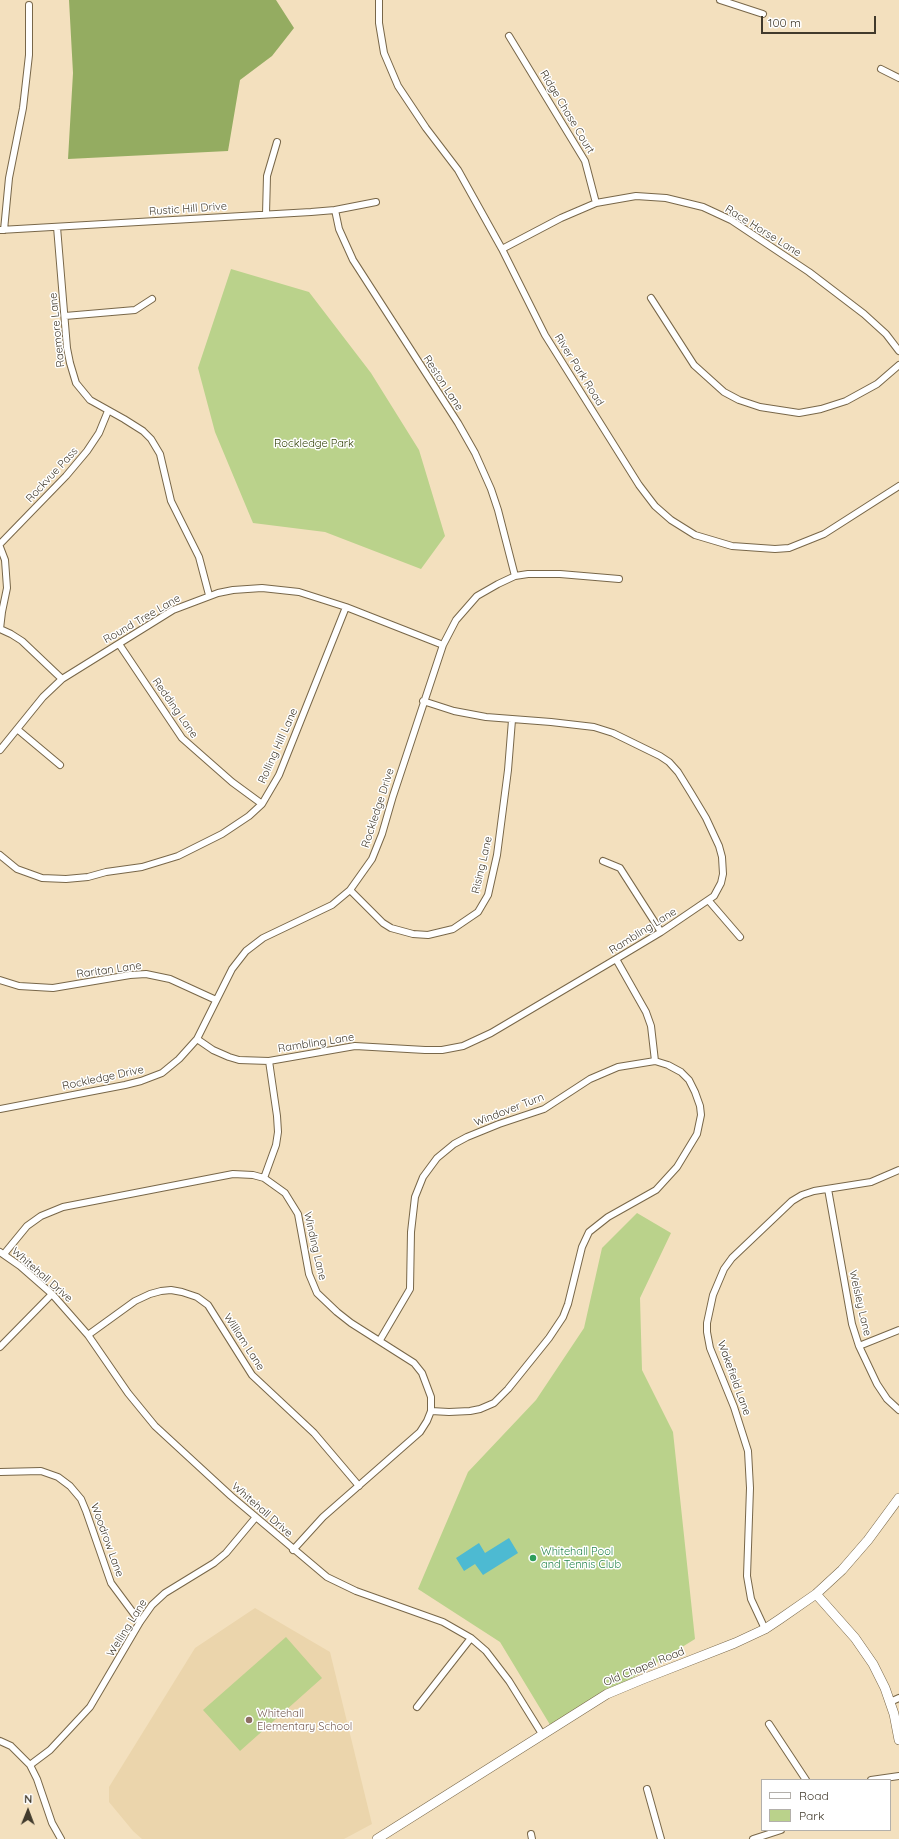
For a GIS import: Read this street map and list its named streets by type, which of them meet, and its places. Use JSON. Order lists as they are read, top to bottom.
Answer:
{
  "streets": {
    "street": [
      "Ridge Chase Court",
      "Rustic Hill Drive",
      "Race Horse Lane",
      "Raemore Lane",
      "River Park Road",
      "Reston Lane",
      "Rockvue Pass",
      "Round Tree Lane",
      "Redding Lane",
      "Rolling Hill Lane",
      "Rockledge Drive",
      "Rising Lane",
      "Rambling Lane",
      "Raritan Lane",
      "Windover Turn",
      "Winding Lane",
      "Whitehall Drive",
      "Welsley Lane",
      "William Lane",
      "Wakefield Lane",
      "Woodrow Lane",
      "Welling Lane",
      "Old Chapel Road"
    ]
  },
  "crossings": [
    ["Ridge Chase Court", "Race Horse Lane"],
    ["Rustic Hill Drive", "Raemore Lane"],
    ["Rustic Hill Drive", "Reston Lane"],
    ["Race Horse Lane", "River Park Road"],
    ["Raemore Lane", "Rockvue Pass"],
    ["Raemore Lane", "Round Tree Lane"],
    ["Reston Lane", "Rockledge Drive"],
    ["Round Tree Lane", "Redding Lane"],
    ["Round Tree Lane", "Rolling Hill Lane"],
    ["Round Tree Lane", "Rockledge Drive"],
    ["Redding Lane", "Rolling Hill Lane"],
    ["Rockledge Drive", "Rising Lane"],
    ["Rockledge Drive", "Rambling Lane"],
    ["Rockledge Drive", "Raritan Lane"],
    ["Rising Lane", "Rambling Lane"],
    ["Windover Turn", "Winding Lane"],
    ["Winding Lane", "Whitehall Drive"],
    ["Whitehall Drive", "William Lane"],
    ["Whitehall Drive", "Welling Lane"],
    ["Whitehall Drive", "Old Chapel Road"],
    ["Welsley Lane", "Wakefield Lane"],
    ["Wakefield Lane", "Old Chapel Road"],
    ["Woodrow Lane", "Welling Lane"]
  ],
  "parks": ["Rockledge Park"],
  "places": ["Whitehall Pool and Tennis Club", "Whitehall Elementary School"],
  "legend": ["Road", "Park"],
  "scale_bar": "100 m",
  "north": "top"
}
